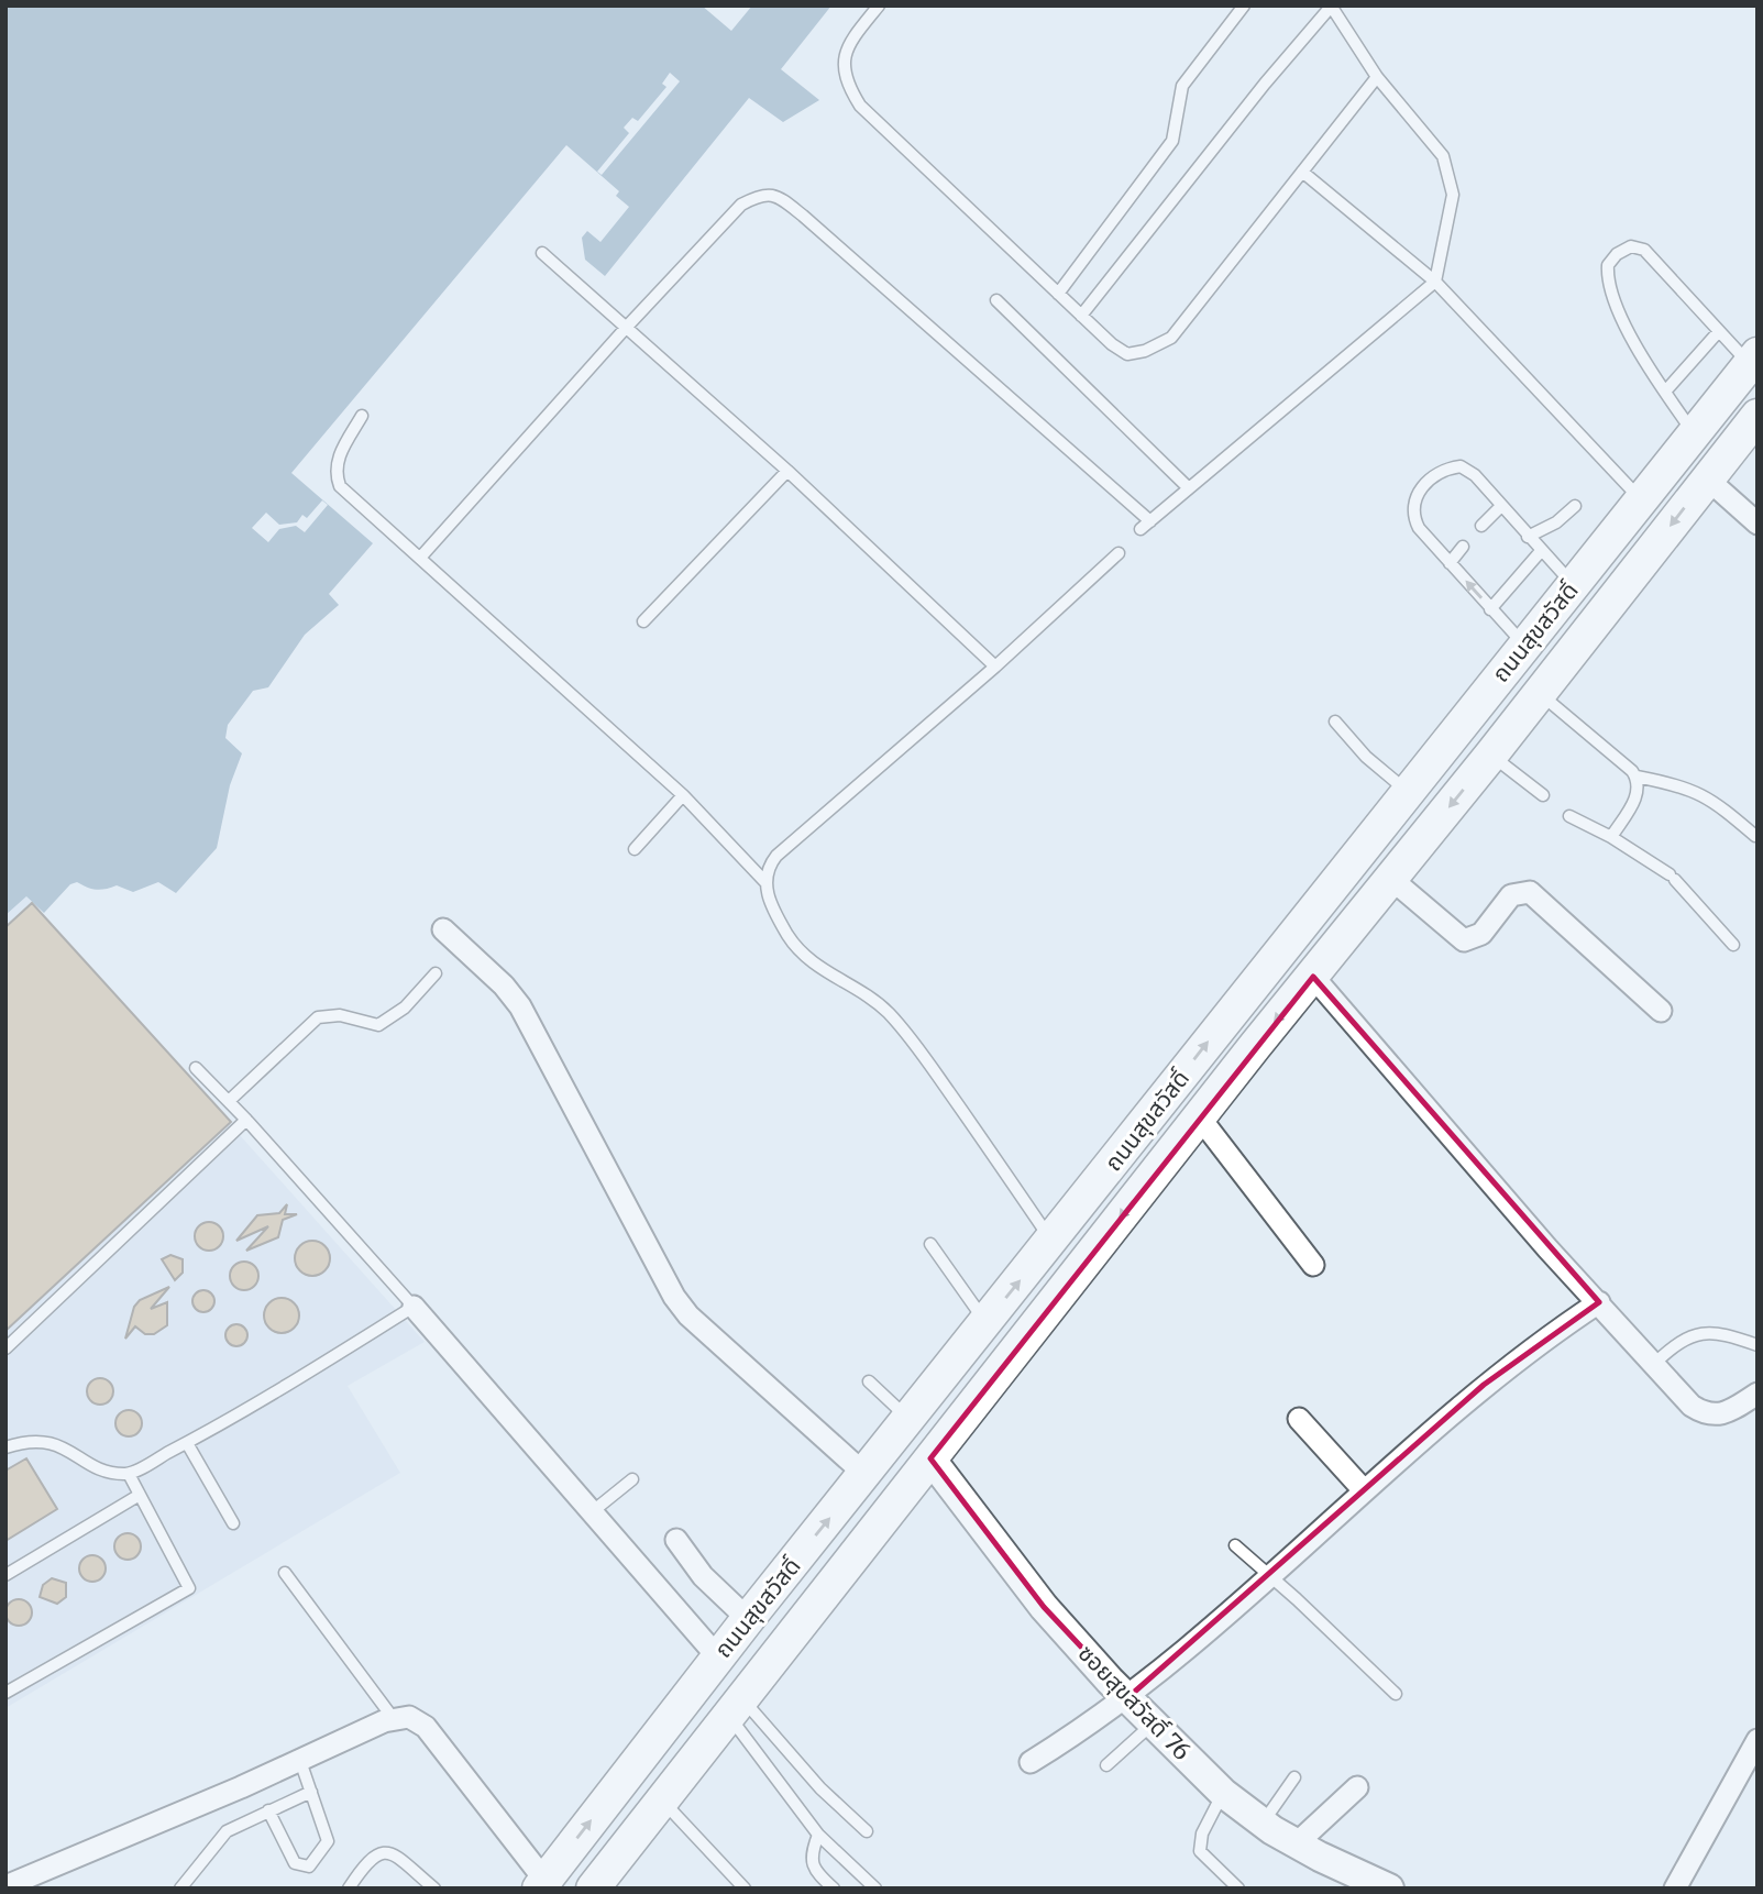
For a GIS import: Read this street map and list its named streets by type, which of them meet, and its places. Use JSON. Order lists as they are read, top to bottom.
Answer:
{
  "streets": {
    "main road": ["ถนนสุขสวัสดิ์"],
    "street": ["ซอยสุขสวัสดิ์ 76"]
  },
  "crossings": [
    ["ถนนสุขสวัสดิ์", "ซอยสุขสวัสดิ์ 76"]
  ]
}
